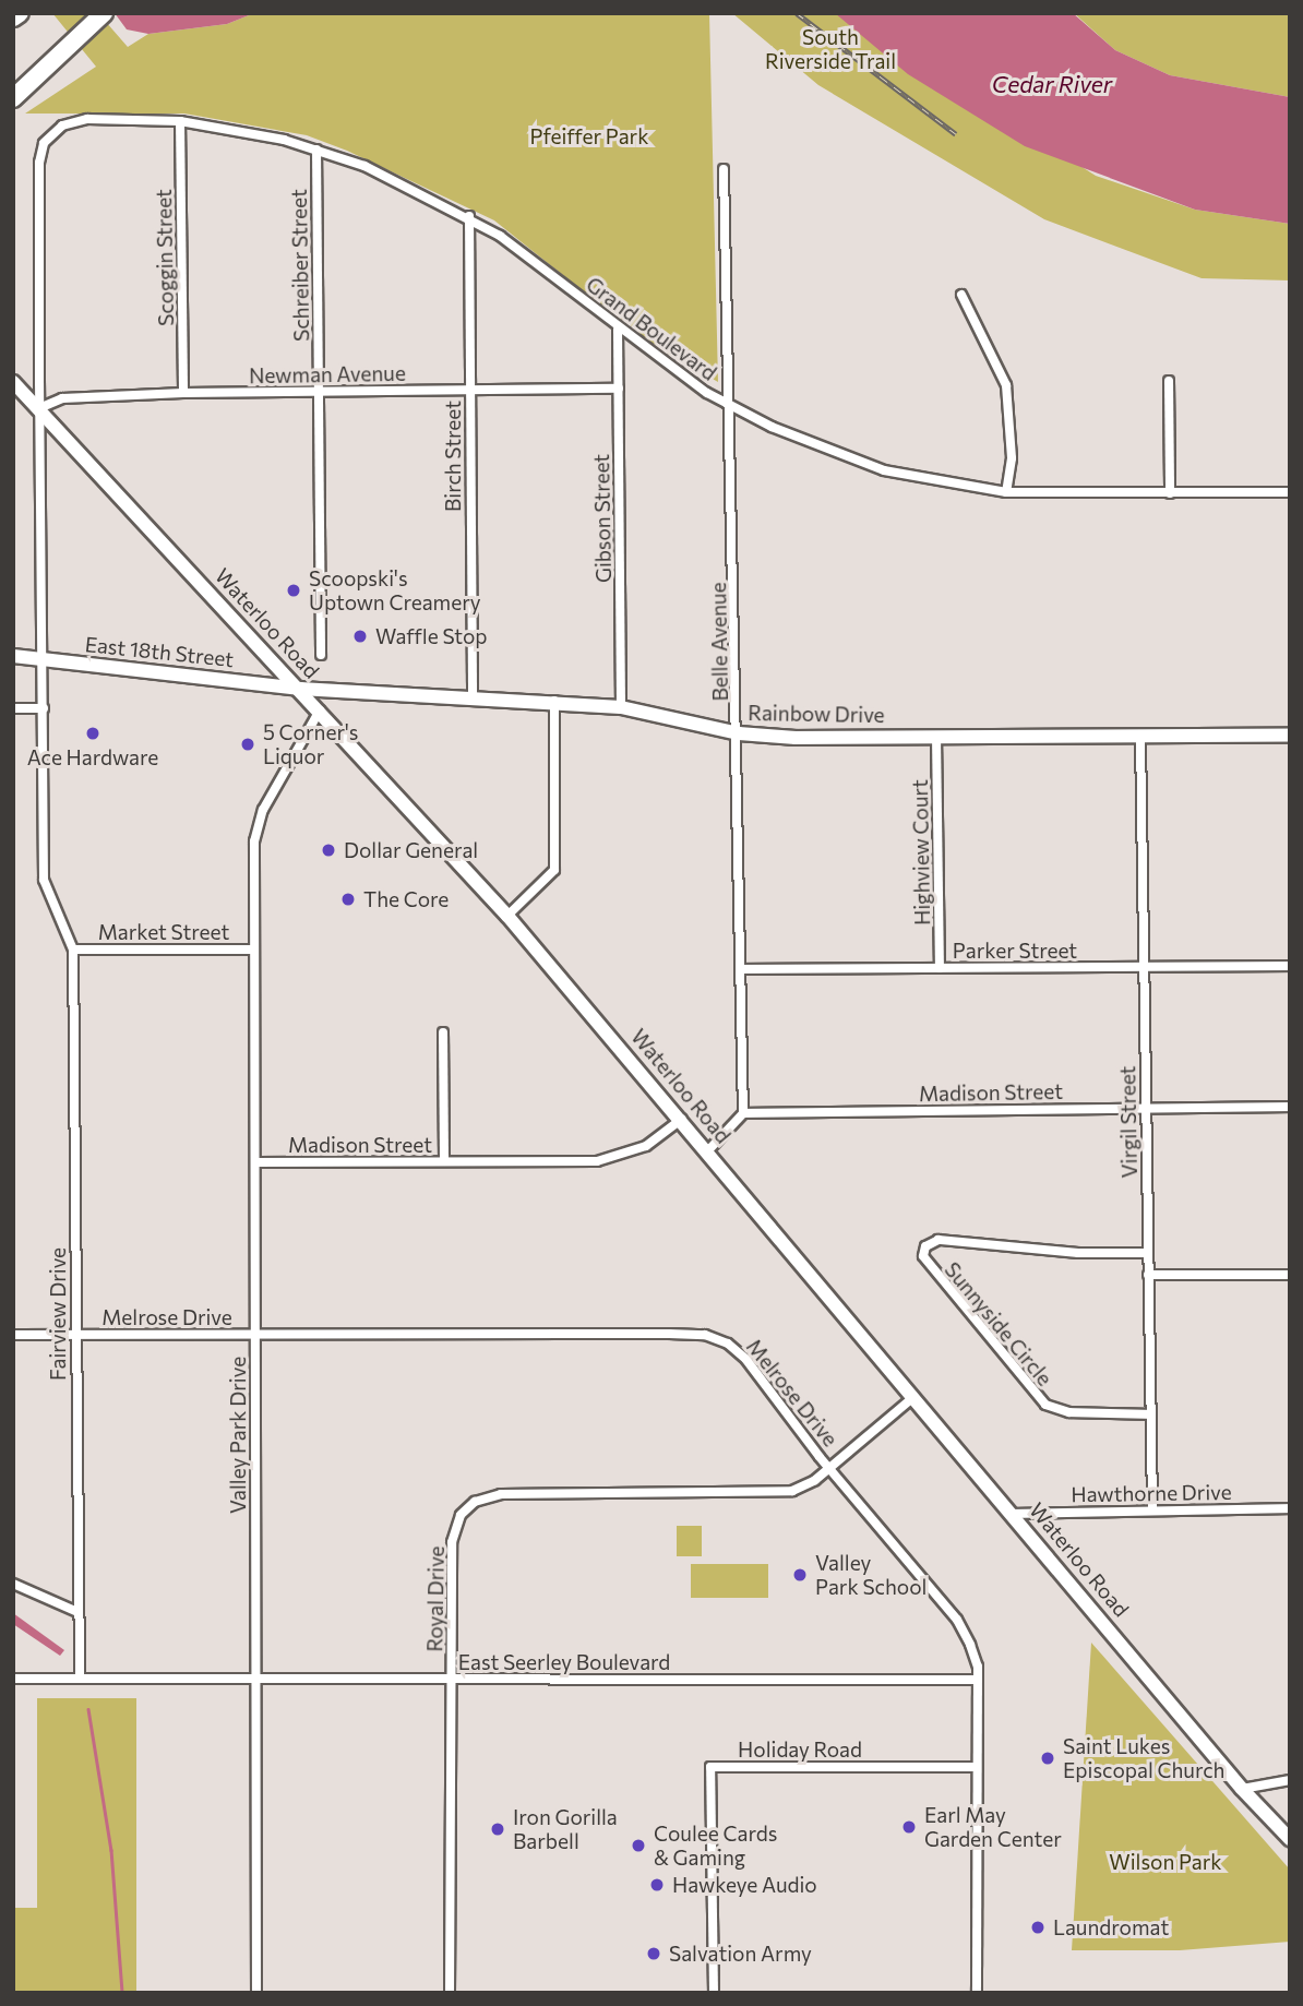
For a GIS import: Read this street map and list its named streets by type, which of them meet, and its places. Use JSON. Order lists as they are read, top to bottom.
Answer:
{
  "streets": {
    "main road": ["Waterloo Road", "East 18th Street", "Rainbow Drive"],
    "street": [
      "Scoggin Street",
      "Schreiber Street",
      "Grand Boulevard",
      "Newman Avenue",
      "Birch Street",
      "Gibson Street",
      "Belle Avenue",
      "Highview Court",
      "Market Street",
      "Parker Street",
      "Madison Street",
      "Virgil Street",
      "Fairview Drive",
      "Melrose Drive",
      "Sunnyside Circle",
      "Valley Park Drive",
      "Hawthorne Drive",
      "Royal Drive",
      "East Seerley Boulevard",
      "Holiday Road"
    ]
  },
  "crossings": [
    ["Scoggin Street", "Grand Boulevard"],
    ["Scoggin Street", "Newman Avenue"],
    ["Schreiber Street", "Grand Boulevard"],
    ["Schreiber Street", "Newman Avenue"],
    ["Grand Boulevard", "Newman Avenue"],
    ["Grand Boulevard", "Birch Street"],
    ["Grand Boulevard", "Gibson Street"],
    ["Grand Boulevard", "Waterloo Road"],
    ["Grand Boulevard", "Belle Avenue"],
    ["Newman Avenue", "Birch Street"],
    ["Newman Avenue", "Gibson Street"],
    ["Newman Avenue", "Waterloo Road"],
    ["Birch Street", "Rainbow Drive"],
    ["Gibson Street", "Rainbow Drive"],
    ["Waterloo Road", "East 18th Street"],
    ["Waterloo Road", "Rainbow Drive"],
    ["Waterloo Road", "Madison Street"],
    ["Waterloo Road", "Valley Park Drive"],
    ["Waterloo Road", "Hawthorne Drive"],
    ["Waterloo Road", "Royal Drive"],
    ["Belle Avenue", "Rainbow Drive"],
    ["Belle Avenue", "Parker Street"],
    ["Belle Avenue", "Madison Street"],
    ["East 18th Street", "Rainbow Drive"],
    ["Rainbow Drive", "Highview Court"],
    ["Rainbow Drive", "Virgil Street"],
    ["Highview Court", "Parker Street"],
    ["Market Street", "Fairview Drive"],
    ["Market Street", "Valley Park Drive"],
    ["Parker Street", "Virgil Street"],
    ["Madison Street", "Virgil Street"],
    ["Madison Street", "Valley Park Drive"],
    ["Virgil Street", "Sunnyside Circle"],
    ["Virgil Street", "Hawthorne Drive"],
    ["Fairview Drive", "Melrose Drive"],
    ["Fairview Drive", "East Seerley Boulevard"],
    ["Melrose Drive", "Valley Park Drive"],
    ["Melrose Drive", "Royal Drive"],
    ["Melrose Drive", "East Seerley Boulevard"],
    ["Melrose Drive", "Holiday Road"],
    ["Valley Park Drive", "East Seerley Boulevard"],
    ["Royal Drive", "East Seerley Boulevard"]
  ],
  "water": ["Cedar River"],
  "parks": ["South Riverside Trail", "Pfeiffer Park", "Wilson Park"],
  "places": [
    "Scoopski's Uptown Creamery",
    "Waffle Stop",
    "Ace Hardware",
    "5 Corner's Liquor",
    "Dollar General",
    "The Core",
    "Valley Park School",
    "Saint Lukes Episcopal Church",
    "Earl May Garden Center",
    "Iron Gorilla Barbell",
    "Coulee Cards & Gaming",
    "Hawkeye Audio",
    "Laundromat",
    "Salvation Army"
  ]
}
